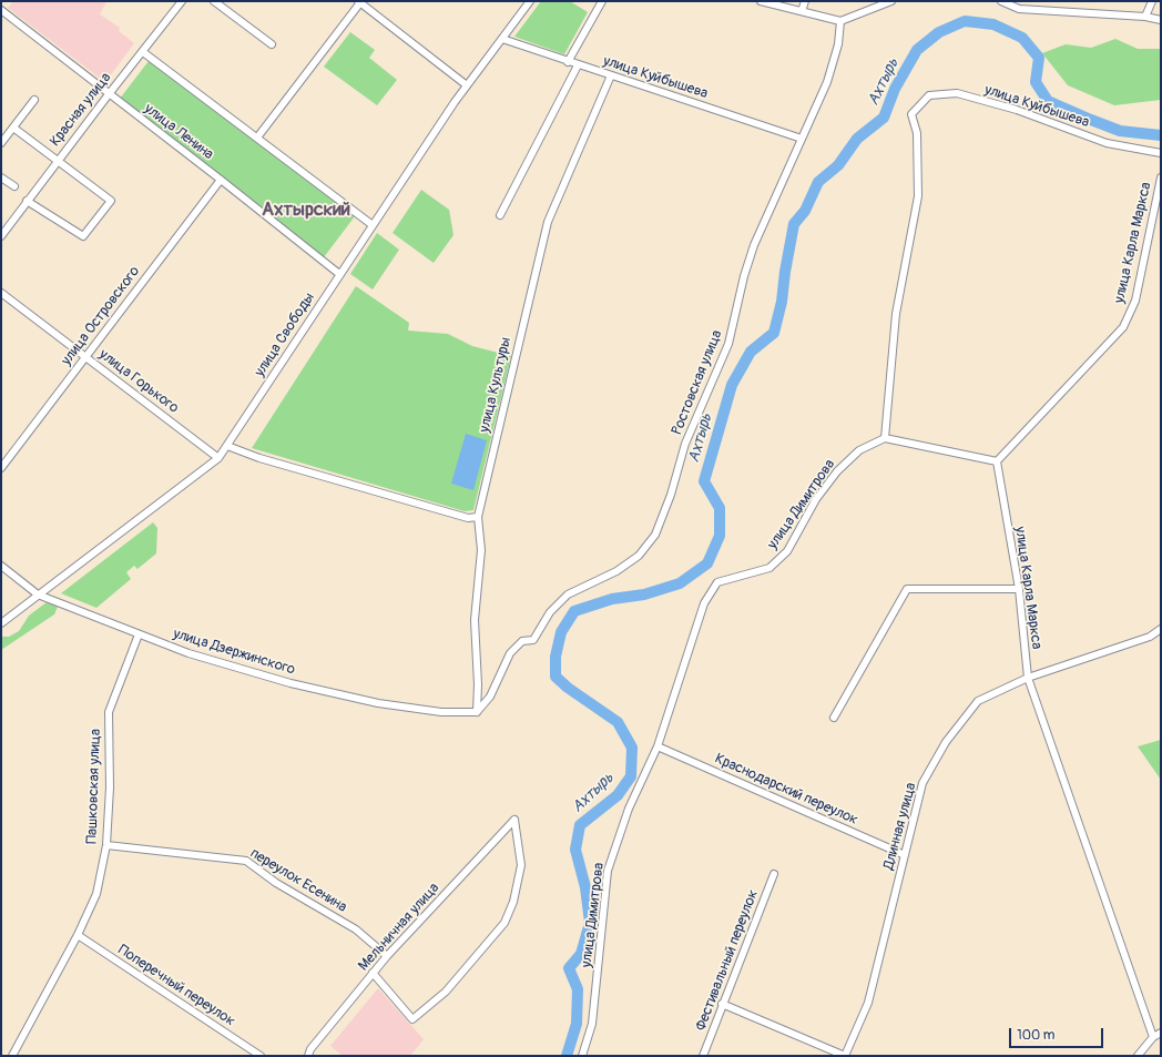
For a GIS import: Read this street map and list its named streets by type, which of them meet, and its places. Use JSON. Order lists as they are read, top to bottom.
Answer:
{
  "streets": {
    "street": [
      "улица Куйбышева",
      "Красная улица",
      "улица Ленина",
      "улица Карла Маркса",
      "улица Островского",
      "улица Свободы",
      "улица Горького",
      "Ростовская улица",
      "улица Культуры",
      "улица Димитрова",
      "улица Дзержинского",
      "Пашковская улица",
      "Краснодарский переулок",
      "Длинная улица",
      "переулок Есенина",
      "Мельничная улица",
      "Фестивальный переулок",
      "Поперечный переулок"
    ]
  },
  "crossings": [
    ["улица Куйбышева", "улица Свободы"],
    ["улица Куйбышева", "Ростовская улица"],
    ["улица Куйбышева", "улица Культуры"],
    ["улица Куйбышева", "улица Димитрова"],
    ["Красная улица", "улица Ленина"],
    ["улица Ленина", "улица Островского"],
    ["улица Ленина", "улица Свободы"],
    ["улица Карла Маркса", "Длинная улица"],
    ["улица Островского", "улица Горького"],
    ["улица Свободы", "улица Горького"],
    ["улица Свободы", "улица Дзержинского"],
    ["Ростовская улица", "улица Культуры"],
    ["Ростовская улица", "улица Дзержинского"],
    ["улица Культуры", "улица Дзержинского"],
    ["улица Димитрова", "Краснодарский переулок"],
    ["улица Дзержинского", "Пашковская улица"],
    ["Пашковская улица", "переулок Есенина"],
    ["Пашковская улица", "Поперечный переулок"],
    ["Краснодарский переулок", "Длинная улица"],
    ["переулок Есенина", "Мельничная улица"]
  ],
  "districts": ["Ахтырский"],
  "water": ["Ахтырь"],
  "scale_bar": "100 m"
}
